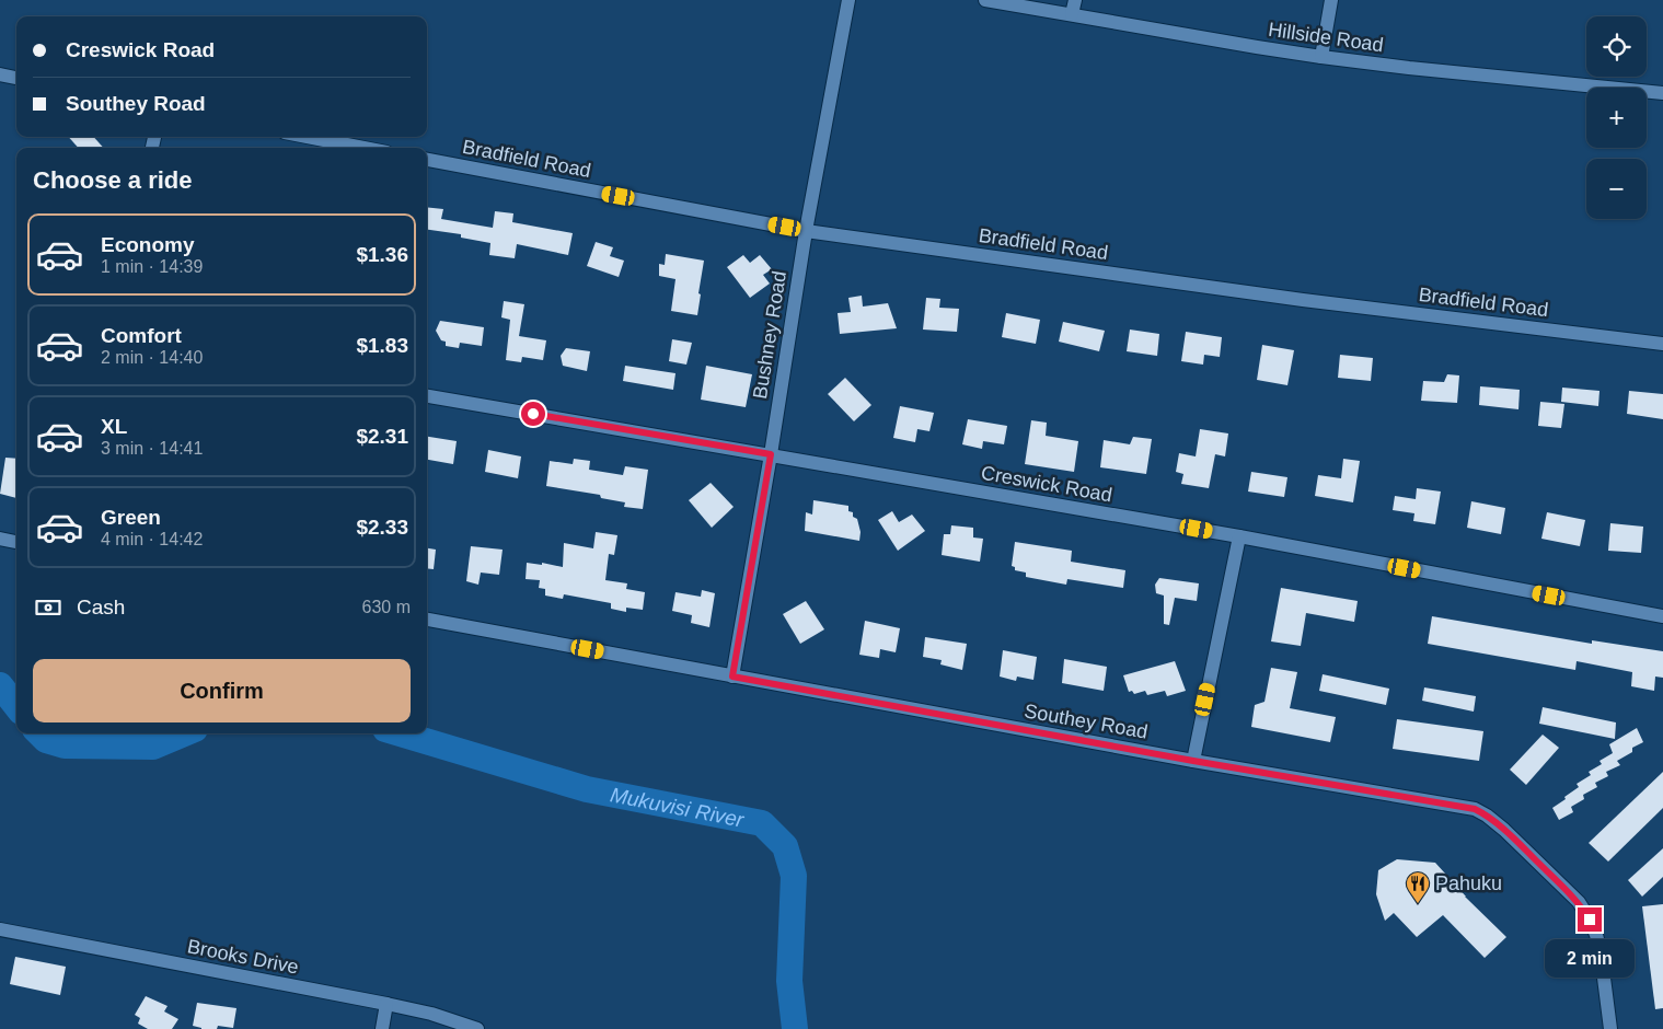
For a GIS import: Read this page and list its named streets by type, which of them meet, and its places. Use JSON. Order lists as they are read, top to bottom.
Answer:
{
  "streets": {
    "street": [
      "Hillside Road",
      "Bradfield Road",
      "Bushney Road",
      "Creswick Road",
      "Southey Road",
      "Brooks Drive"
    ]
  },
  "crossings": [
    ["Bradfield Road", "Bushney Road"],
    ["Bushney Road", "Creswick Road"],
    ["Bushney Road", "Southey Road"]
  ],
  "water": ["Mukuvisi River"],
  "places": {
    "restaurant": ["Pahuku"]
  },
  "page": {
    "map_buttons": ["+", "−"],
    "banner": ["Creswick Road", "Southey Road"],
    "heading": "Choose a ride",
    "list": [
      {
        "name": "Economy",
        "note": "1 min · 14:39",
        "value": "$1.36"
      },
      {
        "name": "Comfort",
        "note": "2 min · 14:40",
        "value": "$1.83"
      },
      {
        "name": "XL",
        "note": "3 min · 14:41",
        "value": "$2.31"
      },
      {
        "name": "Green",
        "note": "4 min · 14:42",
        "value": "$2.33"
      }
    ],
    "pay": ["Cash", "630 m"],
    "buttons": "Confirm",
    "bubble": "2 min"
  }
}
